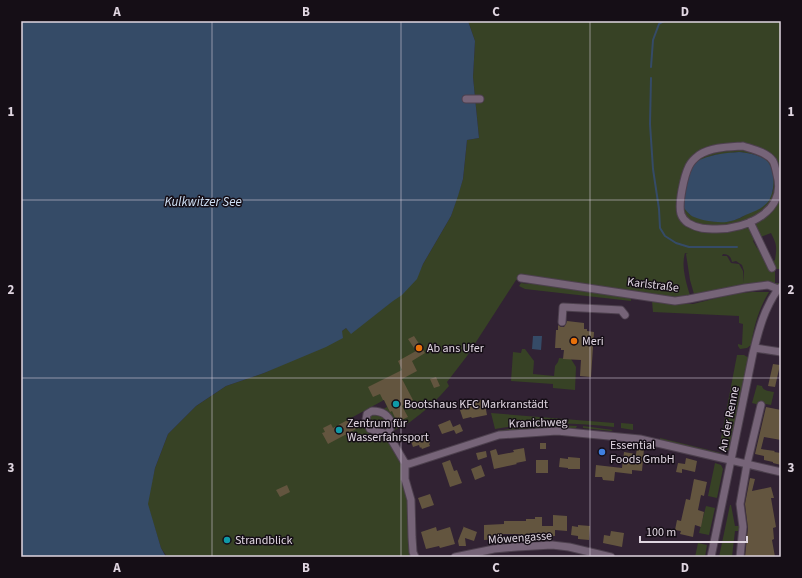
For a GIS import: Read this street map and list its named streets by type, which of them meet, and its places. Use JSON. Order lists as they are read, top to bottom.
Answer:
{
  "streets": {
    "street": [
      "Karlstraße",
      "An der Renne",
      "Kranichweg",
      "Möwengasse"
    ]
  },
  "crossings": [
    ["Karlstraße", "An der Renne"],
    ["An der Renne", "Kranichweg"]
  ],
  "water": ["Kulkwitzer See"],
  "places": [
    "Meri",
    "Ab ans Ufer",
    "Bootshaus KFC Markranstädt",
    "Zentrum für Wasserfahrsport",
    "Essential Foods GmbH",
    "Strandblick"
  ],
  "scale_bar": "100 m",
  "grid": {
    "columns": [
      "A",
      "B",
      "C",
      "D"
    ],
    "rows": ["1", "2", "3"]
  }
}
